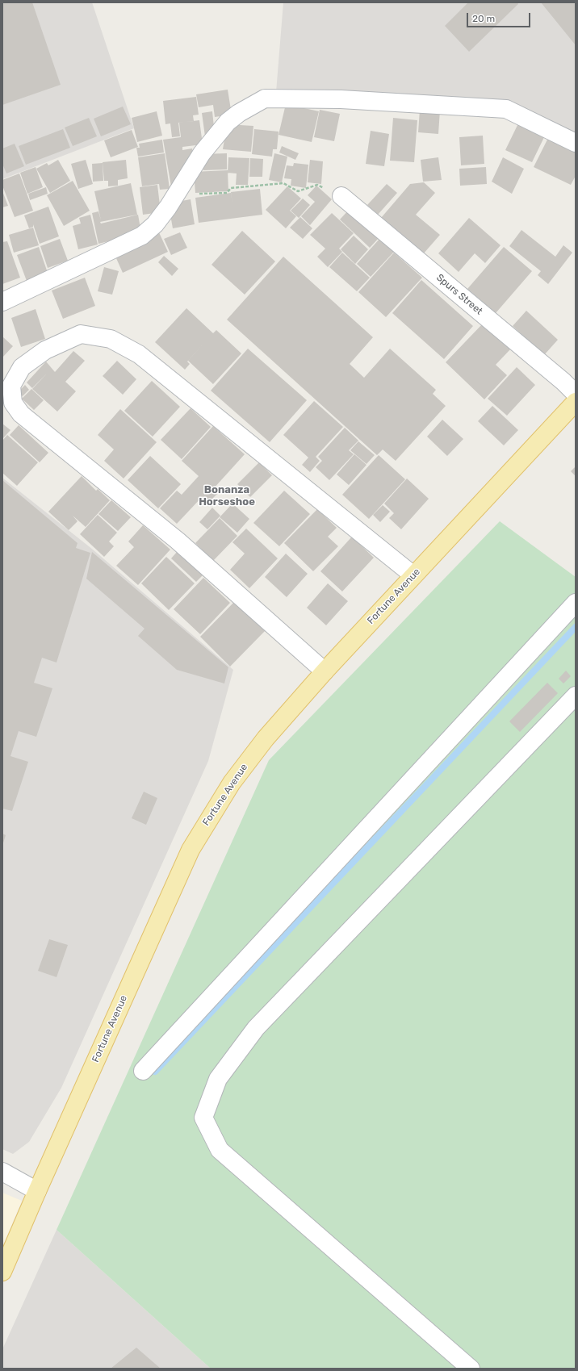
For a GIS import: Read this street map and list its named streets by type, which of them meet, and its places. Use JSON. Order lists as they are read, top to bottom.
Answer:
{
  "streets": {
    "main road": ["Fortune Avenue"],
    "street": ["Spurs Street"]
  },
  "districts": ["Bonanza Horseshoe"],
  "scale_bar": "20 m"
}
